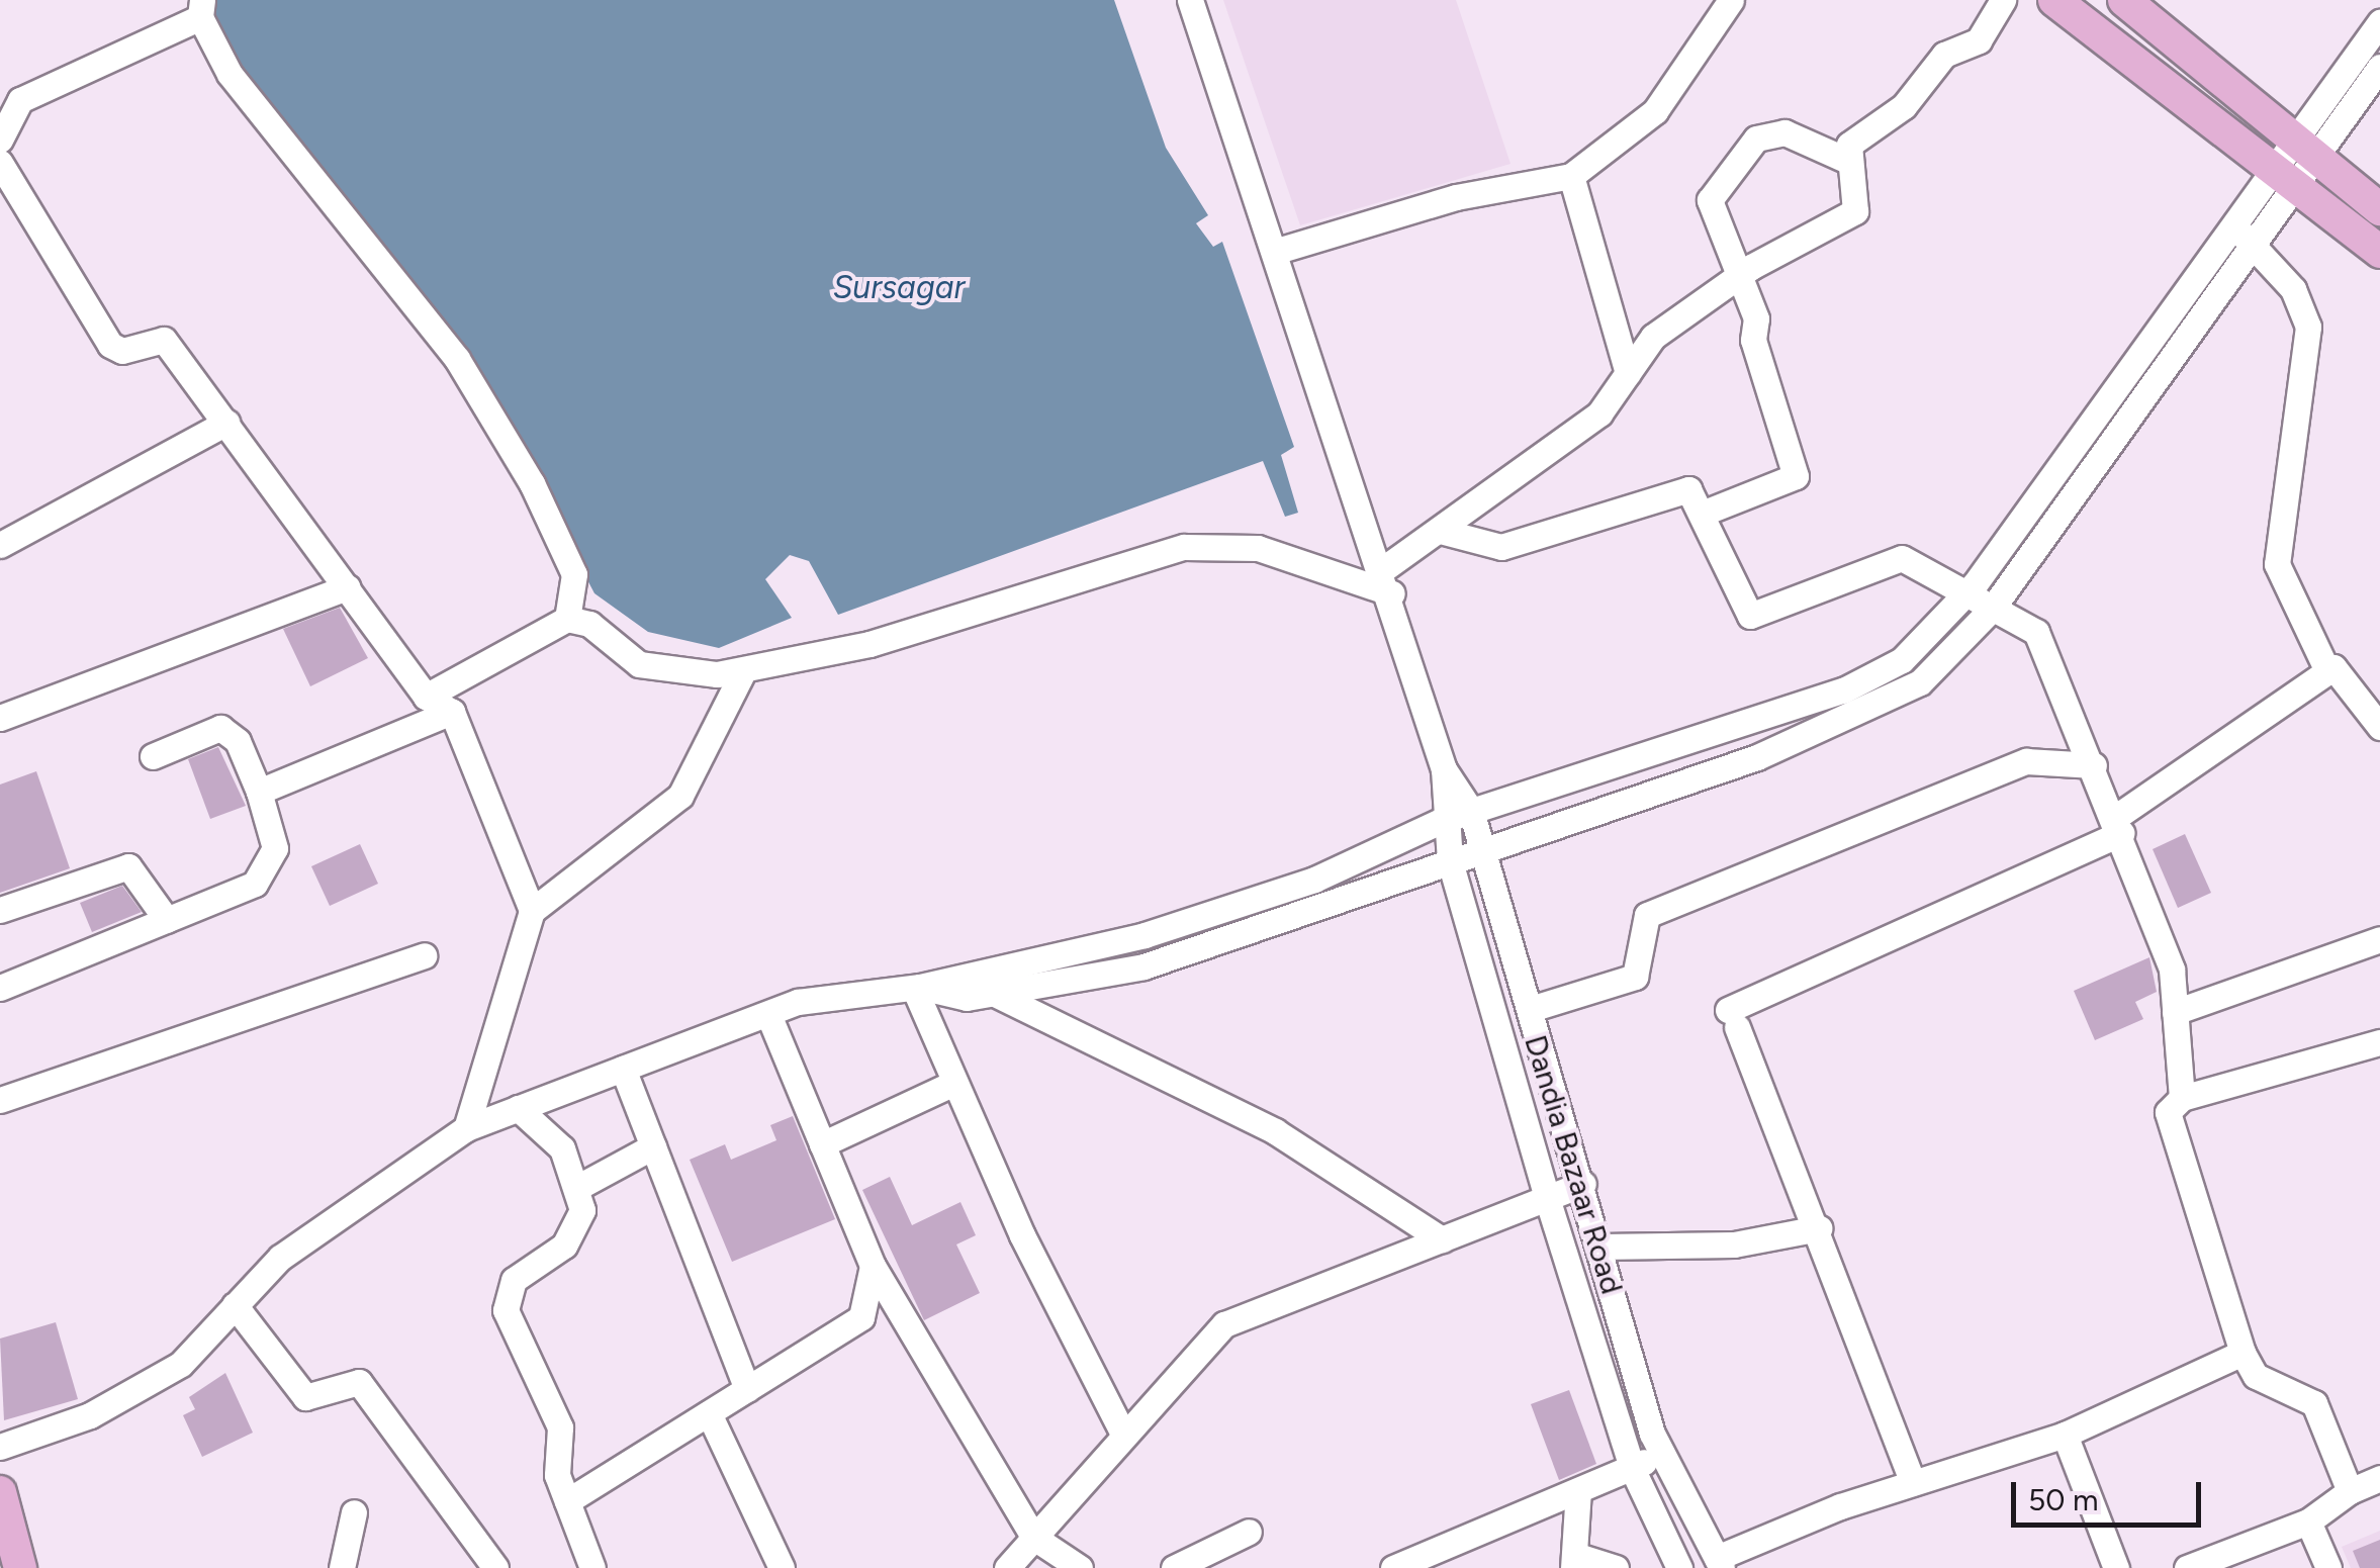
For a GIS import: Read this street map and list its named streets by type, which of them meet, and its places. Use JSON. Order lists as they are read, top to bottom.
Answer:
{
  "streets": {
    "street": ["Dandia Bazaar Road"]
  },
  "water": ["Sursagar"],
  "scale_bar": "50 m"
}
